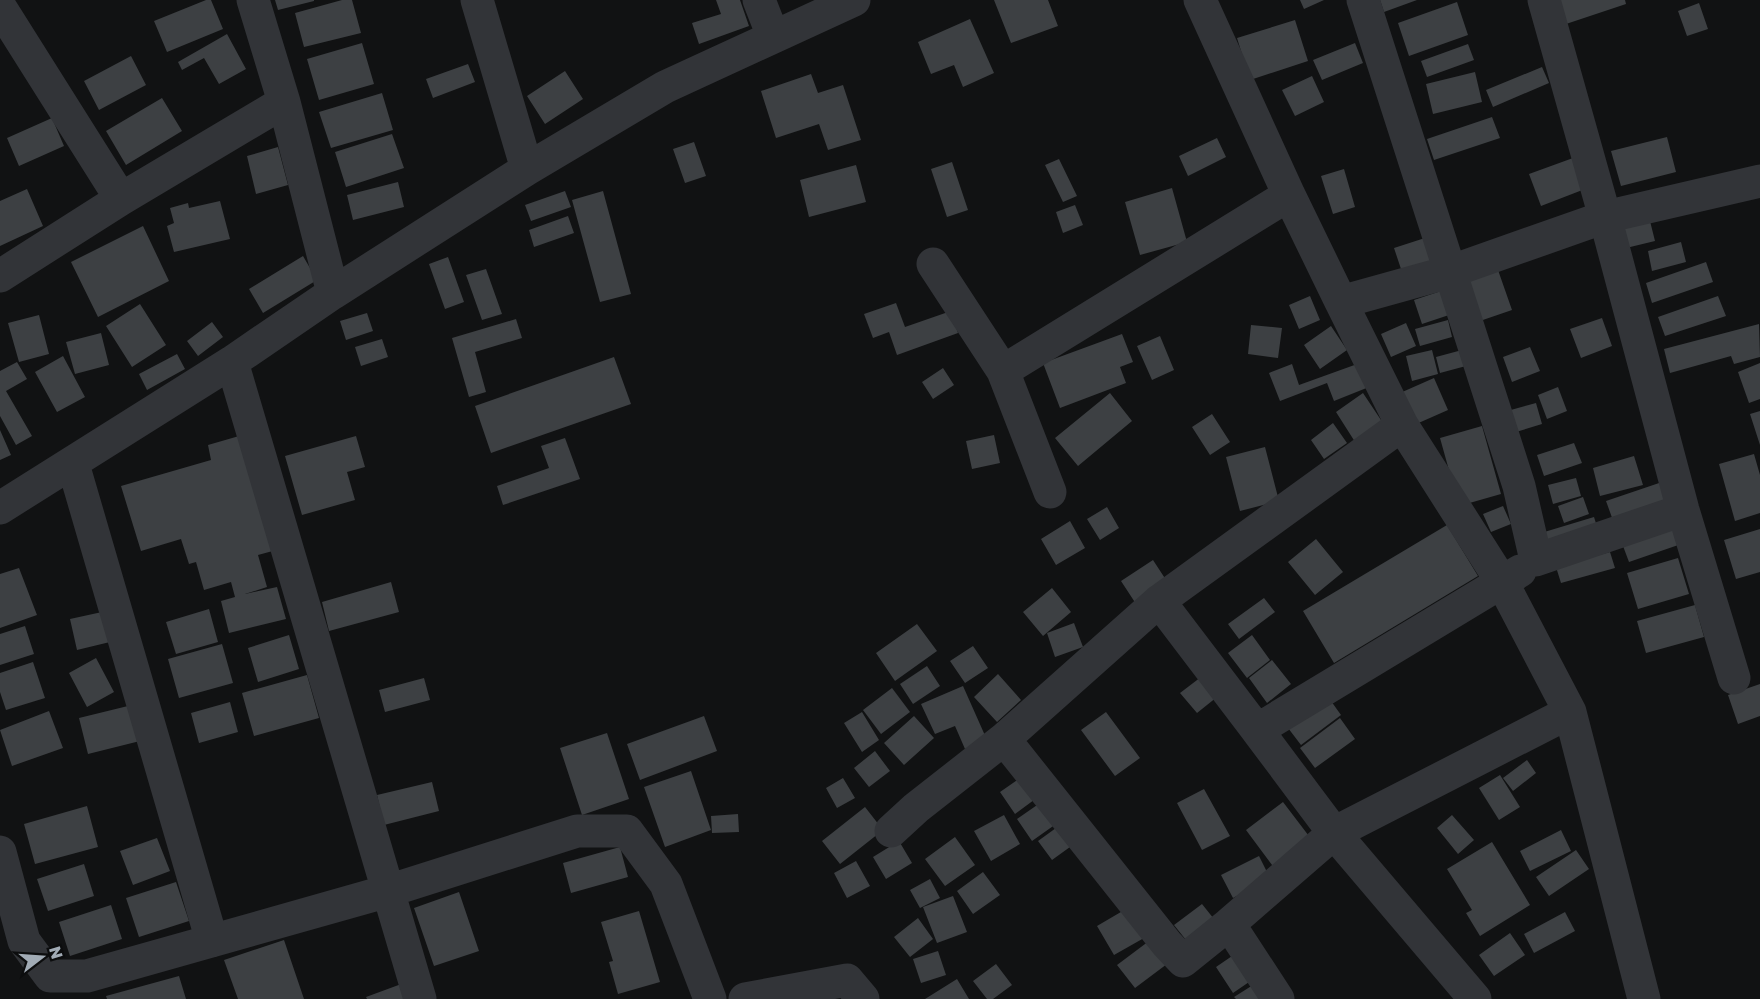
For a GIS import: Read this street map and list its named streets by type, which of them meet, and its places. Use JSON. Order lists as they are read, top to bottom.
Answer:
{
  "north": "right"
}
